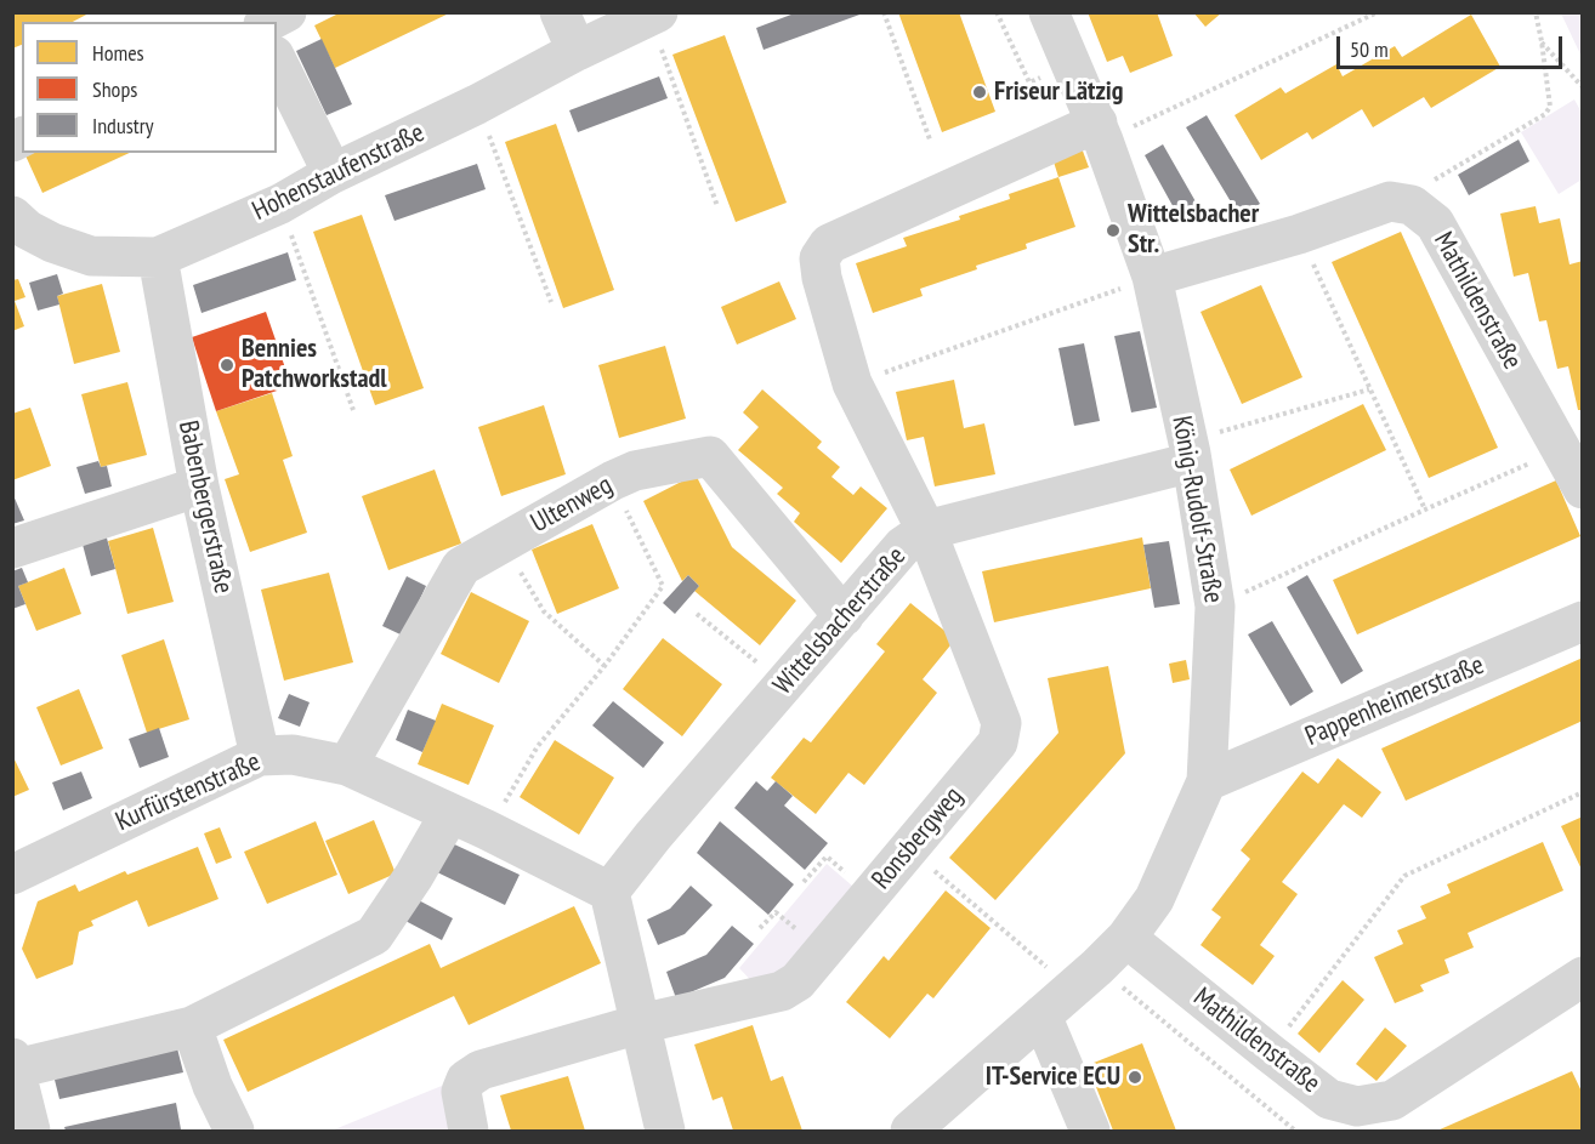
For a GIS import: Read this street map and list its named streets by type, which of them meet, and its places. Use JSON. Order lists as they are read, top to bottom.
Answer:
{
  "streets": {
    "street": [
      "Hohenstaufenstraße",
      "Mathildenstraße",
      "Ultenweg",
      "Babenbergerstraße",
      "König-Rudolf-Straße",
      "Wittelsbacherstraße",
      "Pappenheimerstraße",
      "Kurfürstenstraße",
      "Ronsbergweg"
    ]
  },
  "crossings": [
    ["Hohenstaufenstraße", "Babenbergerstraße"],
    ["Mathildenstraße", "König-Rudolf-Straße"],
    ["Ultenweg", "Wittelsbacherstraße"],
    ["Ultenweg", "Kurfürstenstraße"],
    ["Babenbergerstraße", "Kurfürstenstraße"],
    ["König-Rudolf-Straße", "Wittelsbacherstraße"],
    ["König-Rudolf-Straße", "Pappenheimerstraße"],
    ["König-Rudolf-Straße", "Ronsbergweg"],
    ["Wittelsbacherstraße", "Kurfürstenstraße"],
    ["Wittelsbacherstraße", "Ronsbergweg"]
  ],
  "places": [
    "Friseur Lätzig",
    "Wittelsbacher Str.",
    "Bennies Patchworkstadl",
    "IT-Service ECU"
  ],
  "legend": ["Homes", "Shops", "Industry"],
  "scale_bar": "50 m"
}
